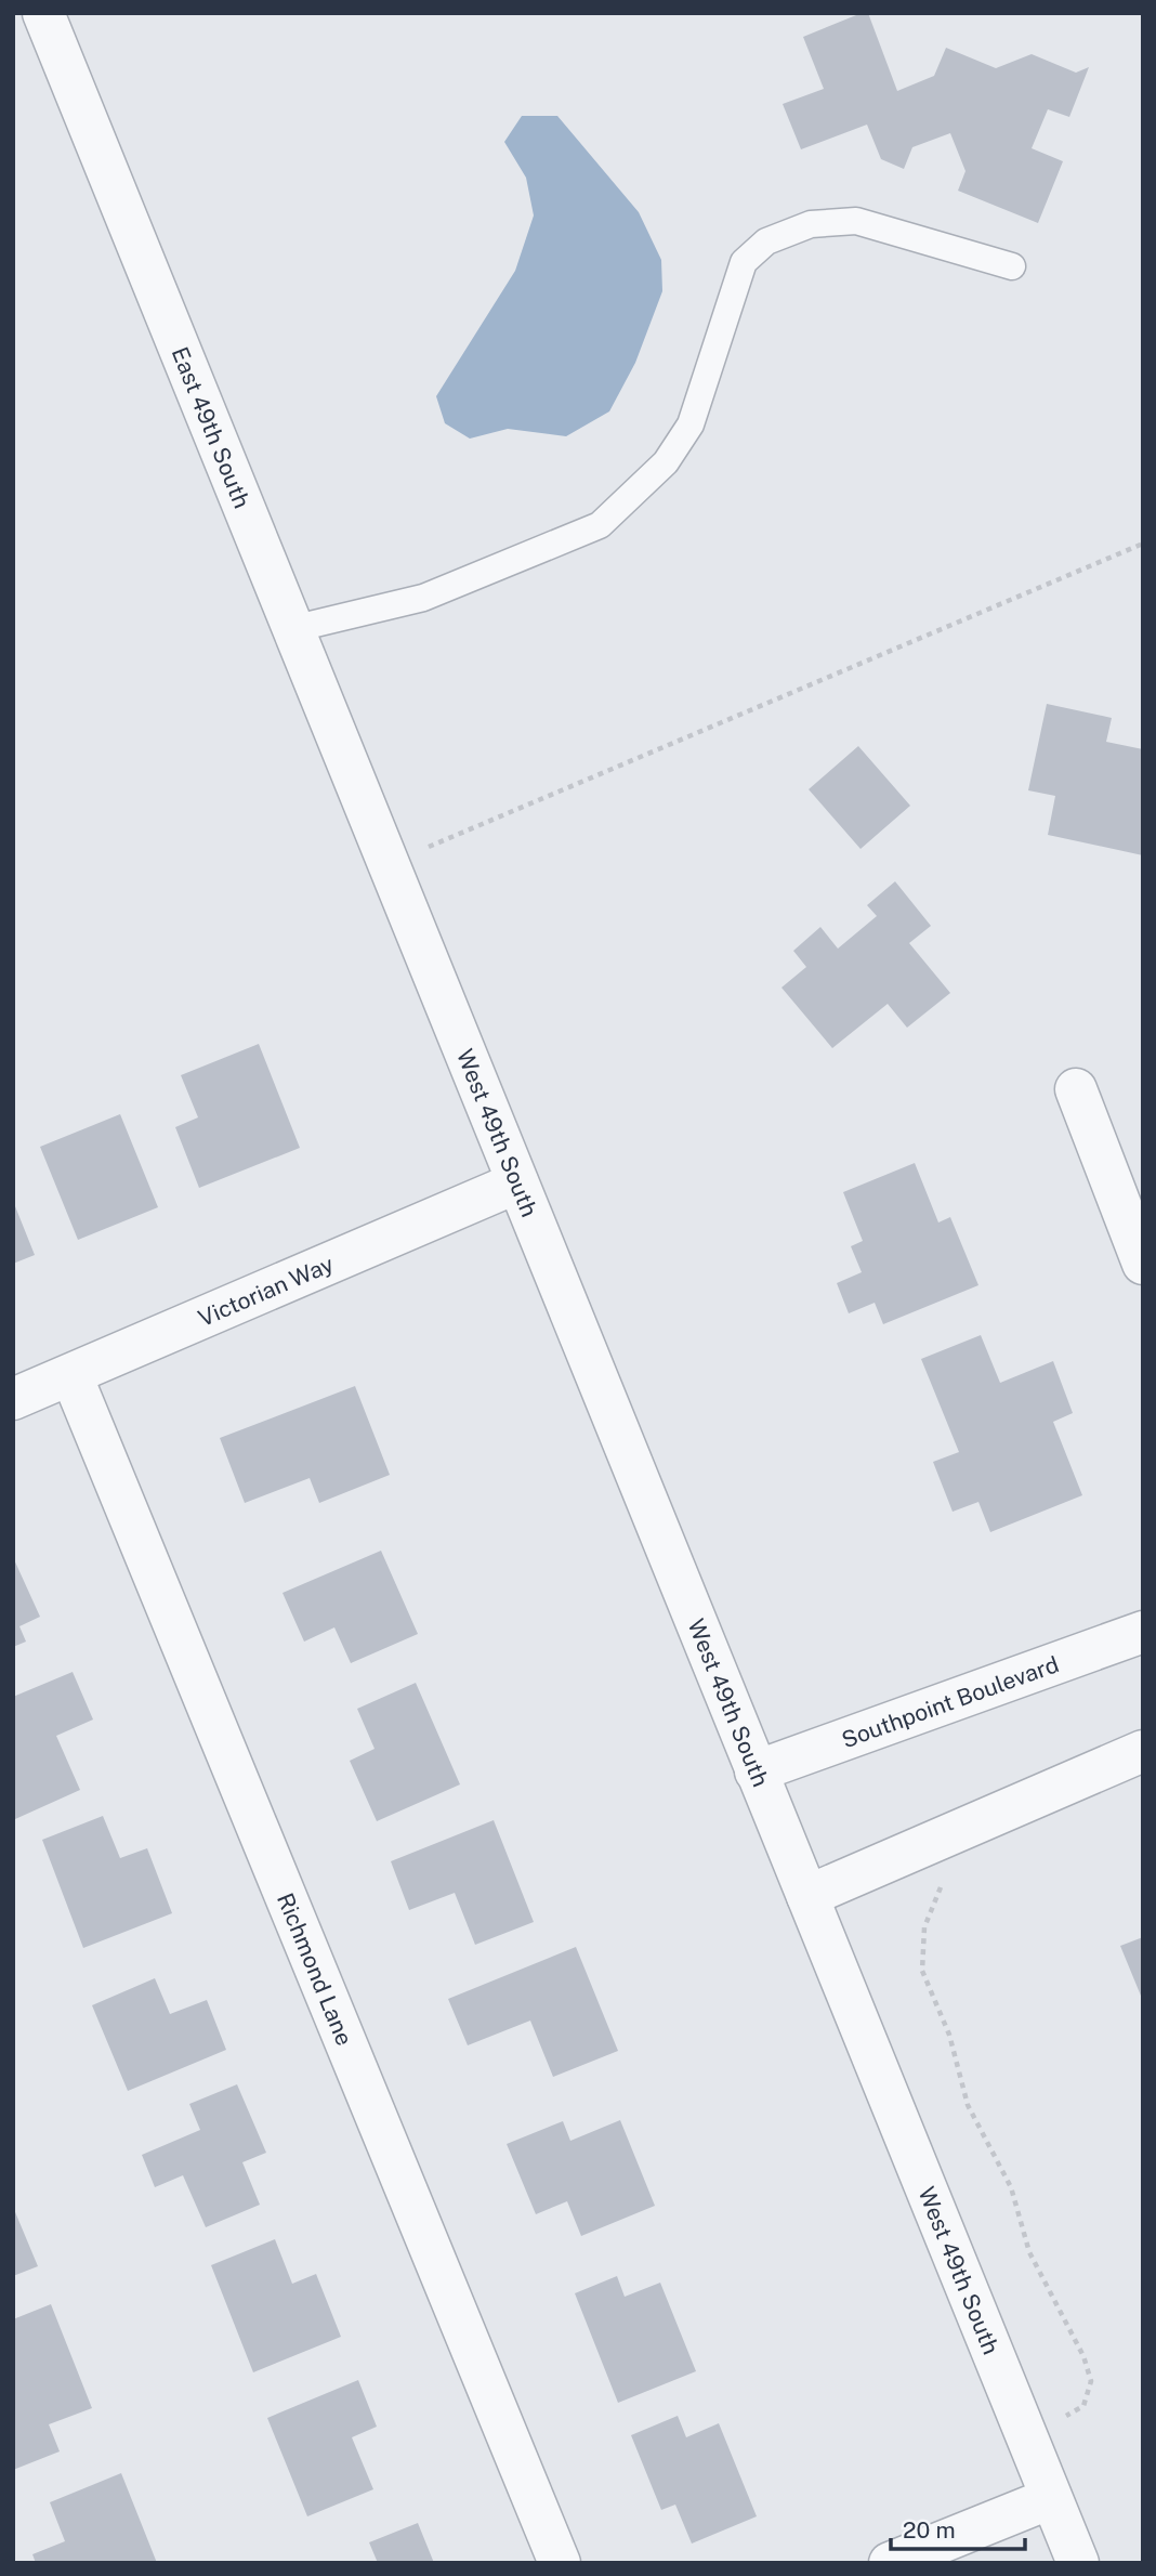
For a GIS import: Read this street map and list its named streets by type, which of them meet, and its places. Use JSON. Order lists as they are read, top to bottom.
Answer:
{
  "streets": {
    "street": [
      "East 49th South",
      "West 49th South",
      "Victorian Way",
      "Southpoint Boulevard",
      "Richmond Lane"
    ]
  },
  "crossings": [
    ["East 49th South", "West 49th South"],
    ["West 49th South", "Victorian Way"],
    ["West 49th South", "Southpoint Boulevard"],
    ["Victorian Way", "Richmond Lane"]
  ],
  "scale_bar": "20 m"
}
